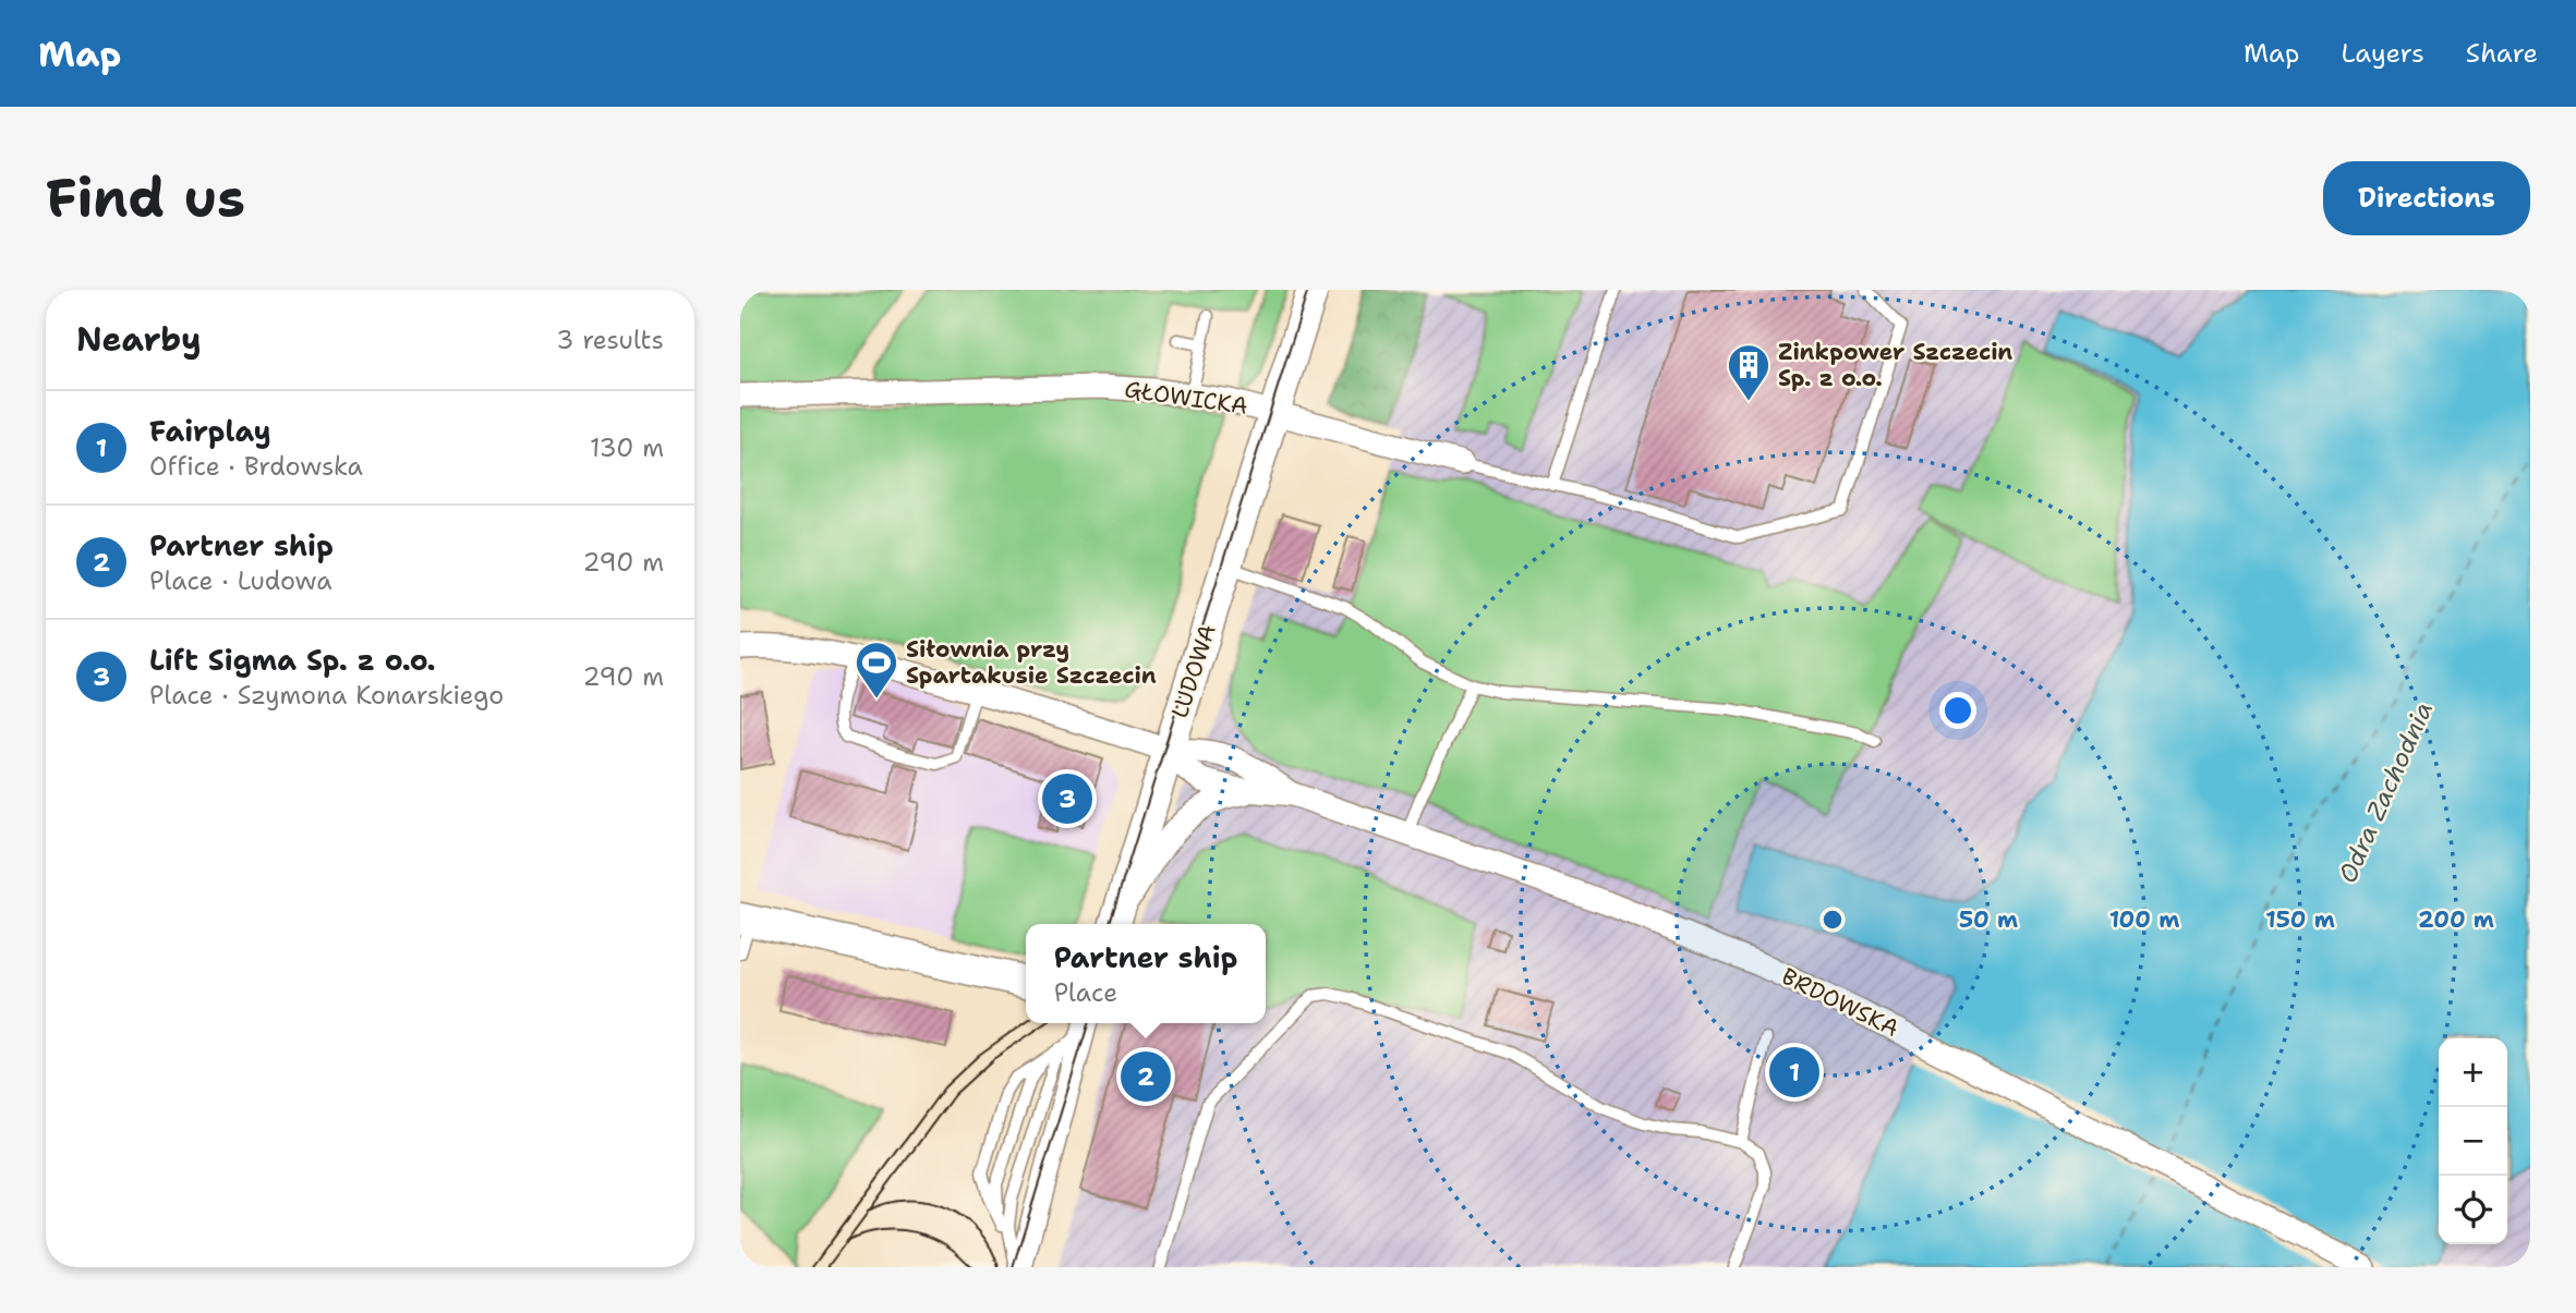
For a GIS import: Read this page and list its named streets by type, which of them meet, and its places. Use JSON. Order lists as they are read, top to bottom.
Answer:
{
  "streets": {
    "street": ["GŁOWICKA", "LUDOWA", "BRDOWSKA"]
  },
  "crossings": [
    ["GŁOWICKA", "LUDOWA"],
    ["LUDOWA", "BRDOWSKA"]
  ],
  "water": ["Odra Zachodnia"],
  "places": {
    "building": ["Zinkpower Szczecin Sp. z o.o."],
    "sports": ["Siłownia przy Spartakusie Szczecin"]
  },
  "page": {
    "header": "Map",
    "nav": ["Map", "Layers", "Share"],
    "buttons": "Directions",
    "title": "Find us",
    "heading": ["Nearby", "3 results"],
    "list": [
      {
        "mark": "1",
        "name": "Fairplay",
        "note": "Office · Brdowska",
        "value": "130 m"
      },
      {
        "mark": "2",
        "name": "Partner ship",
        "note": "Place · Ludowa",
        "value": "290 m"
      },
      {
        "mark": "3",
        "name": "Lift Sigma Sp. z o.o.",
        "note": "Place · Szymona Konarskiego",
        "value": "290 m"
      }
    ],
    "pins": ["3", "1", "2"],
    "popup": ["Partner ship", "Place"],
    "map_buttons": ["+", "−"]
  },
  "rings": [
    "50 m",
    "100 m",
    "150 m",
    "200 m"
  ]
}
